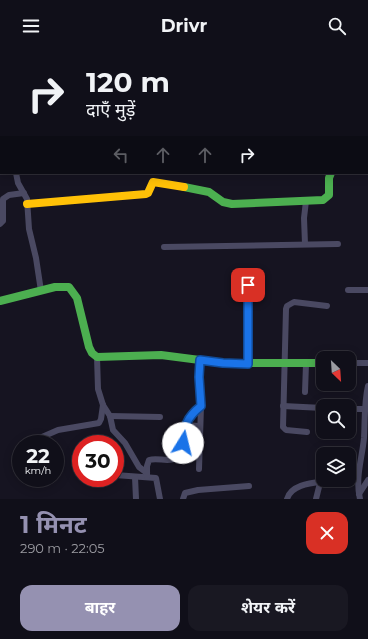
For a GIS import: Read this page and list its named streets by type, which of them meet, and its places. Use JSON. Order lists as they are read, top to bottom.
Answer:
{
  "north": "bottom right",
  "page": {
    "header": "Drivr",
    "turn": ["120 m", "दाएँ मुड़ें"],
    "speed": "22 km/h",
    "limit": "30",
    "heading": ["1 मिनट", "290 m · 22:05"],
    "buttons": ["बाहर", "शेयर करें"]
  }
}
